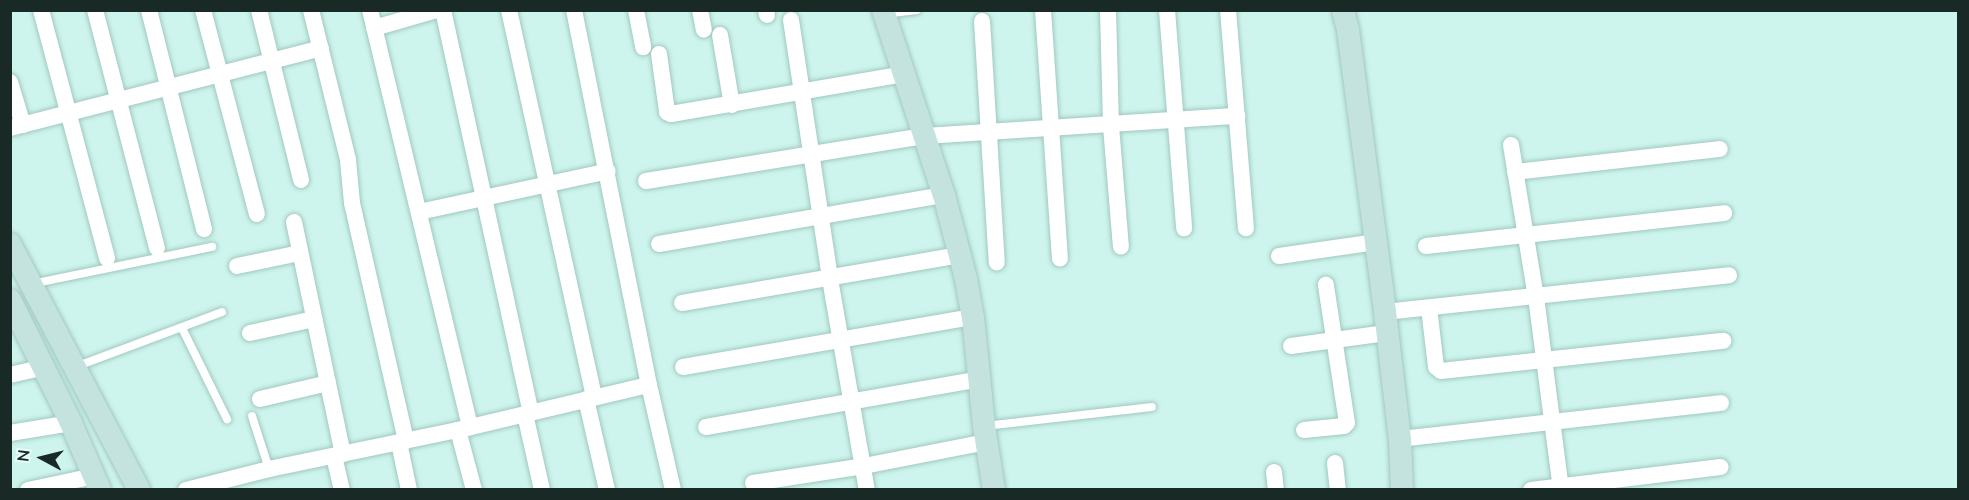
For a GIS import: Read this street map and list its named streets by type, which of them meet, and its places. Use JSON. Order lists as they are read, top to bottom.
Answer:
{
  "north": "left"
}
